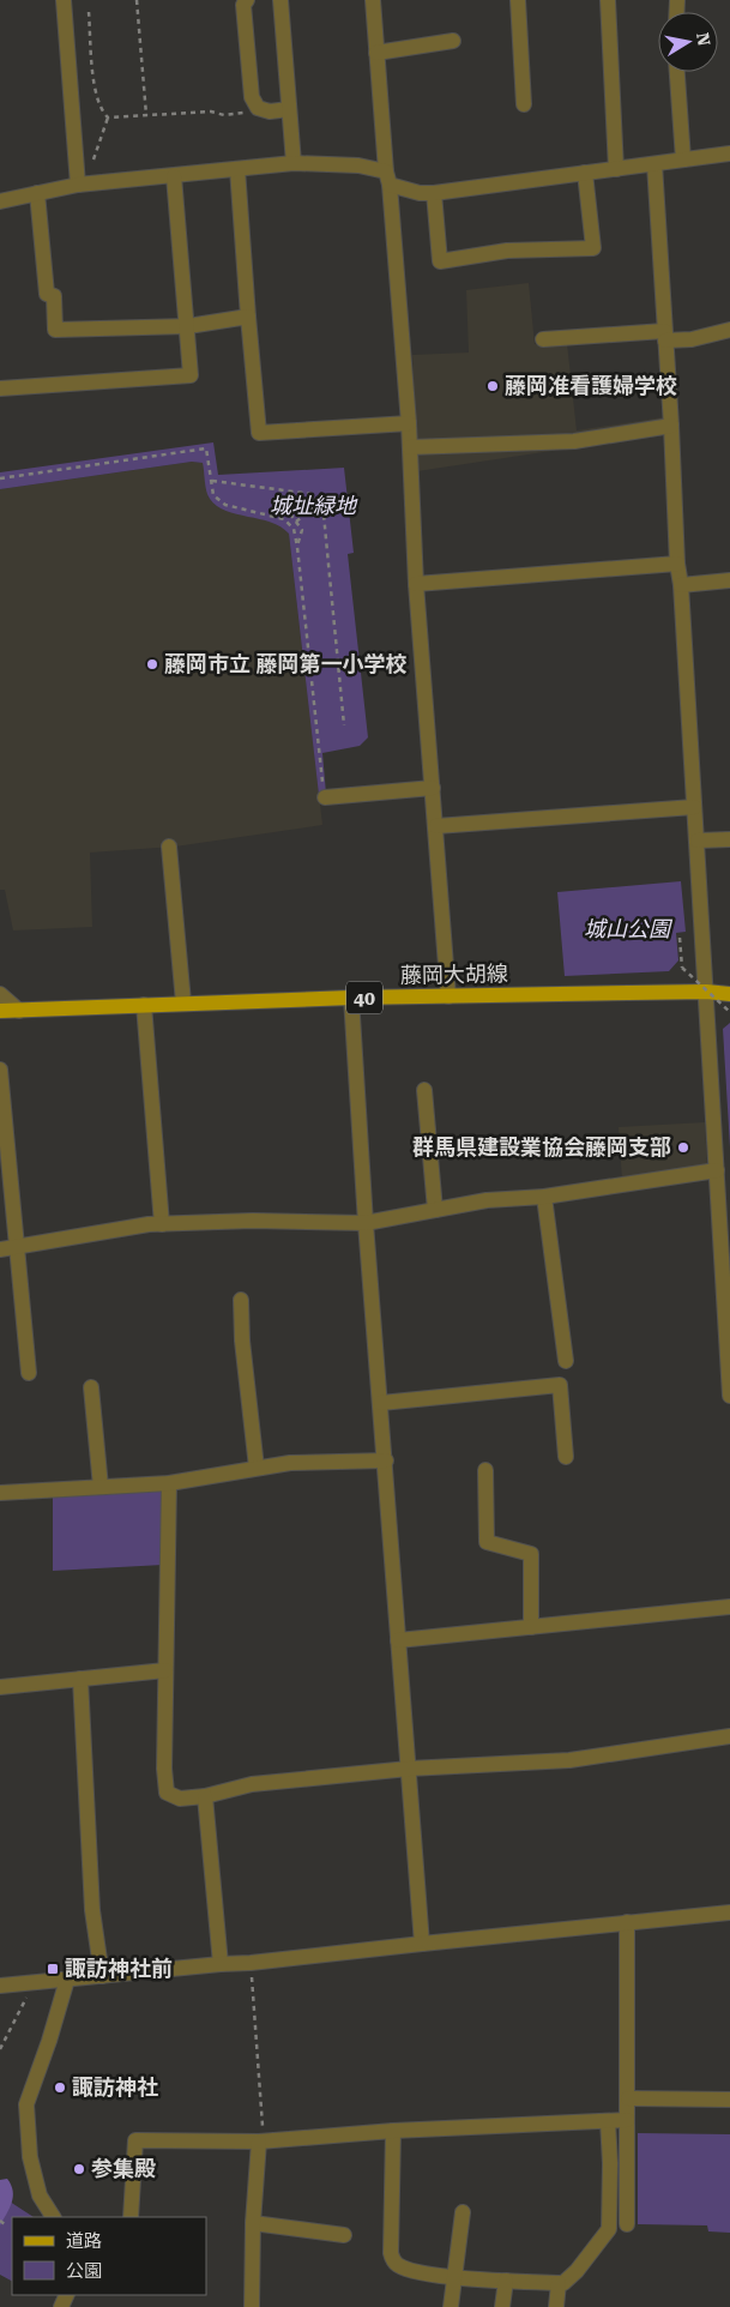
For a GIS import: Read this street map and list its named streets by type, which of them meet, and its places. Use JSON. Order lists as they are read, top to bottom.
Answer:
{
  "streets": {
    "main road": ["藤岡大胡線", "40"]
  },
  "parks": ["城址緑地", "城山公園"],
  "places": {
    "other": [
      "藤岡准看護婦学校",
      "藤岡市立 藤岡第一小学校",
      "群馬県建設業協会藤岡支部",
      "諏訪神社",
      "参集殿"
    ],
    "transit": ["諏訪神社前"]
  },
  "legend": ["道路", "公園"],
  "north": "right"
}
